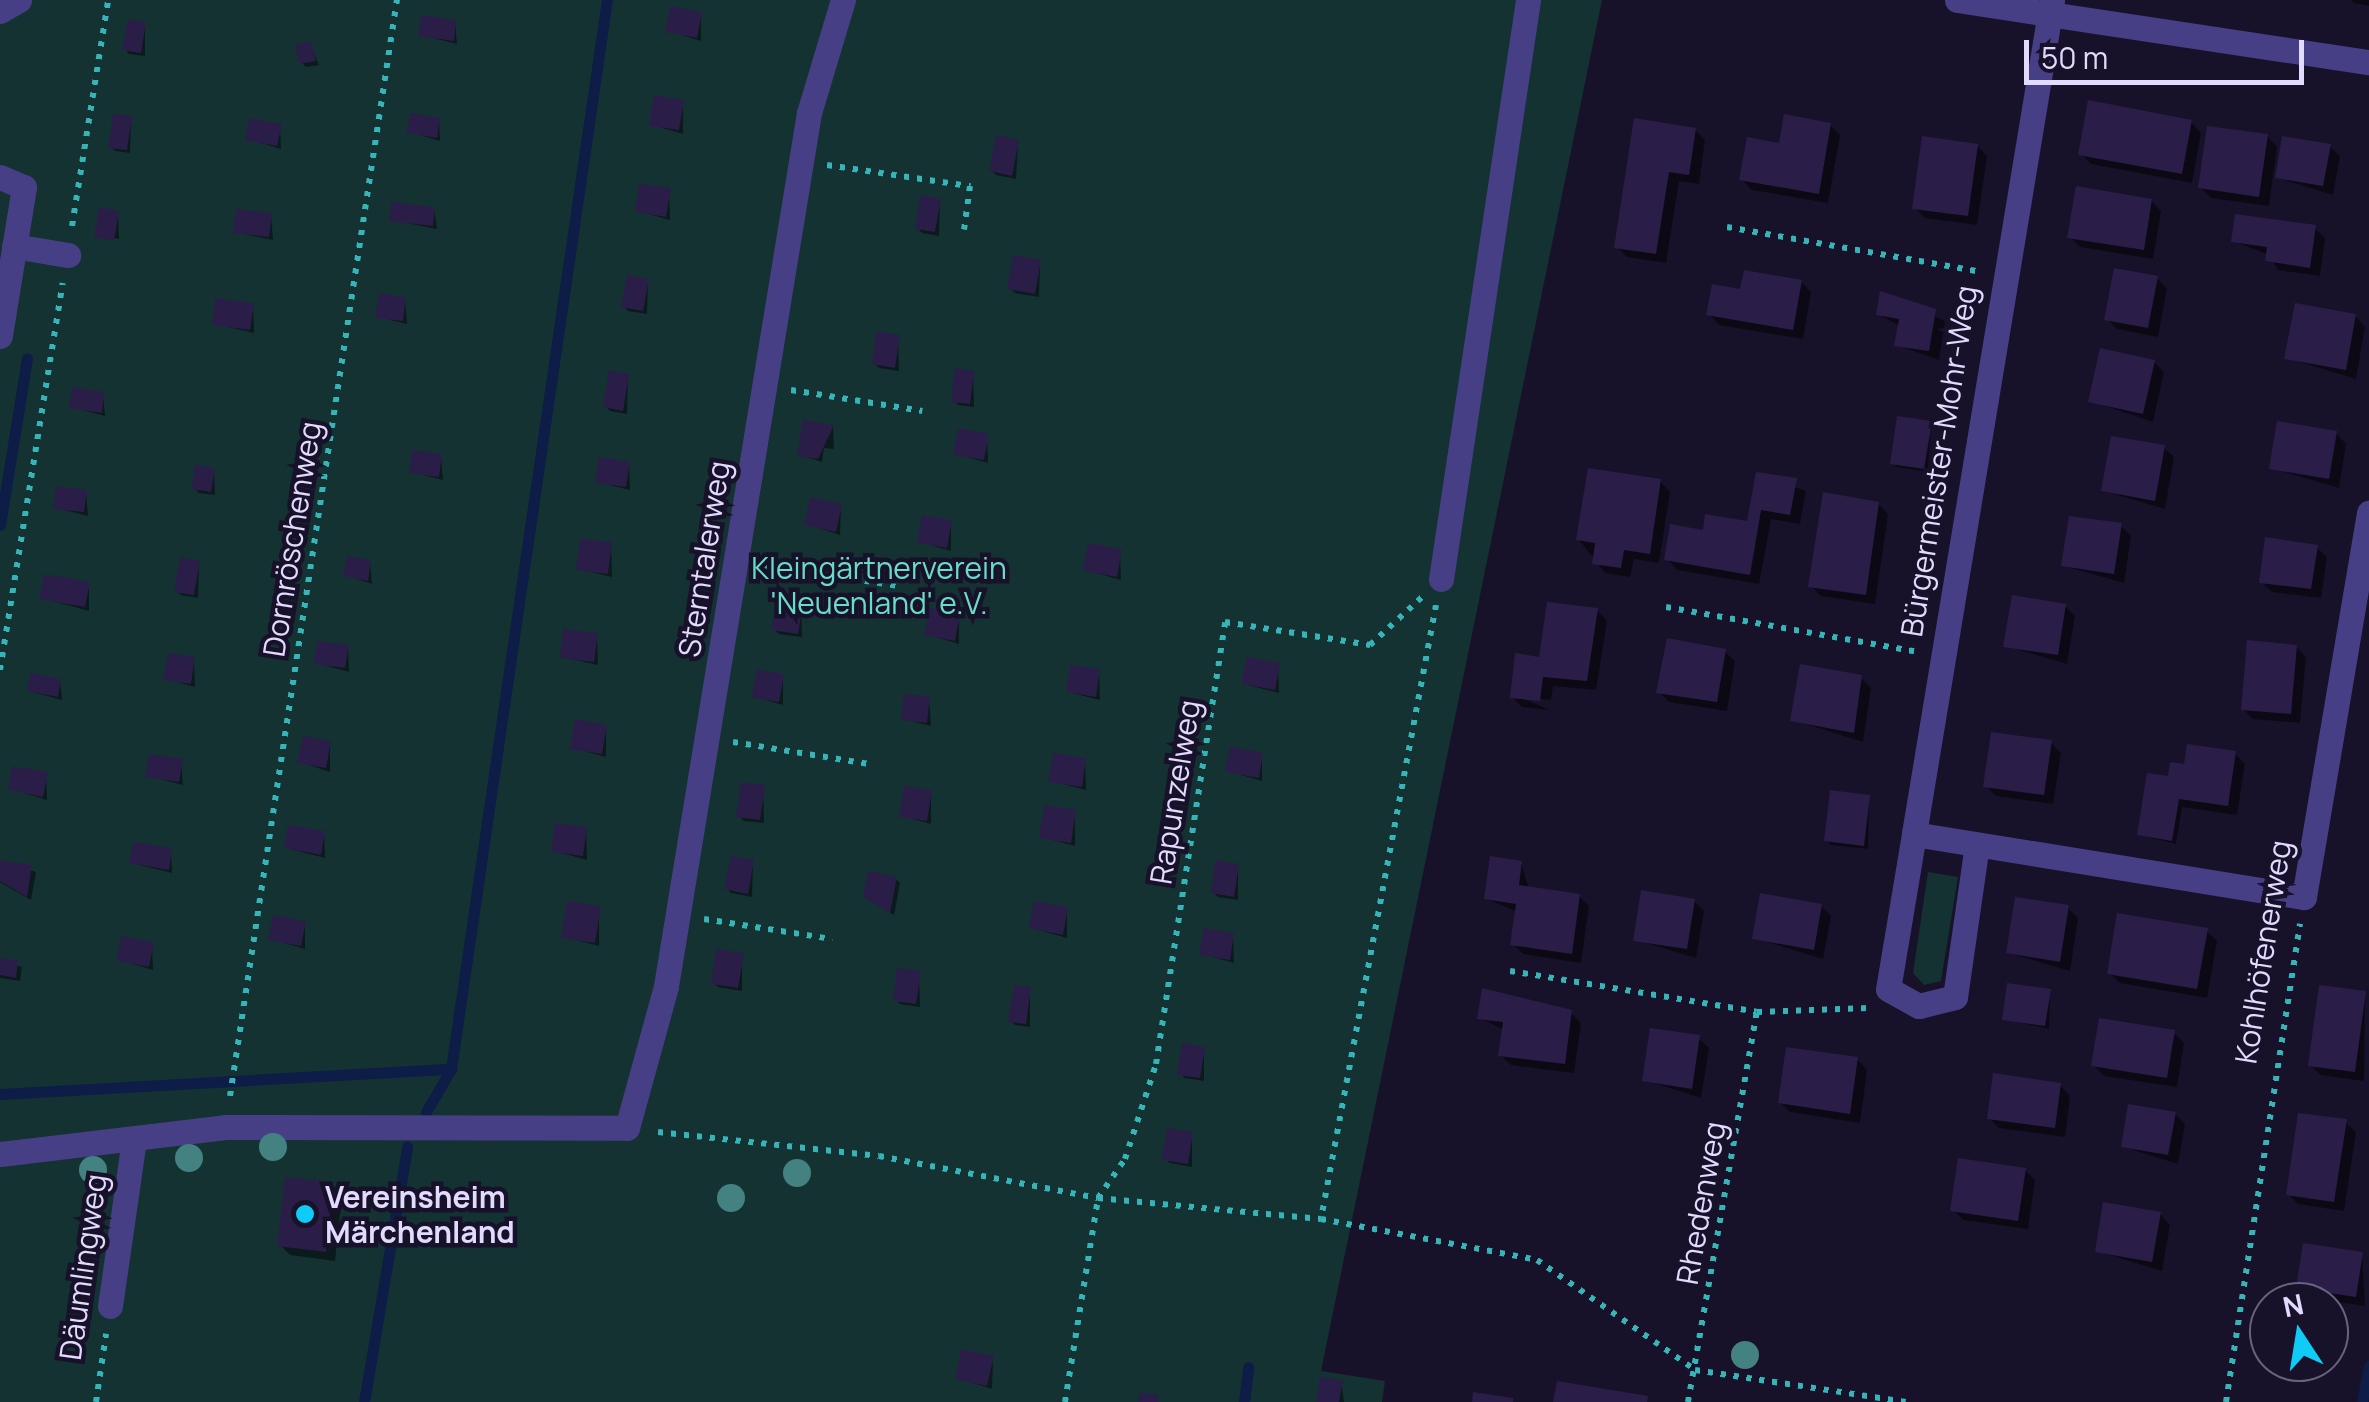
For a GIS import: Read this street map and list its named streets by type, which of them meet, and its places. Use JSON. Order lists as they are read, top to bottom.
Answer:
{
  "streets": {
    "street": [
      "Bürgermeister-Mohr-Weg",
      "Sterntalerweg",
      "Kohlhöfenerweg",
      "Däumlingweg"
    ],
    "path": ["Dornröschenweg", "Rapunzelweg", "Rhedenweg"]
  },
  "parks": ["Kleingärtnerverein 'Neuenland' e.V."],
  "places": ["Vereinsheim Märchenland"],
  "scale_bar": "50 m",
  "north": "top"
}
